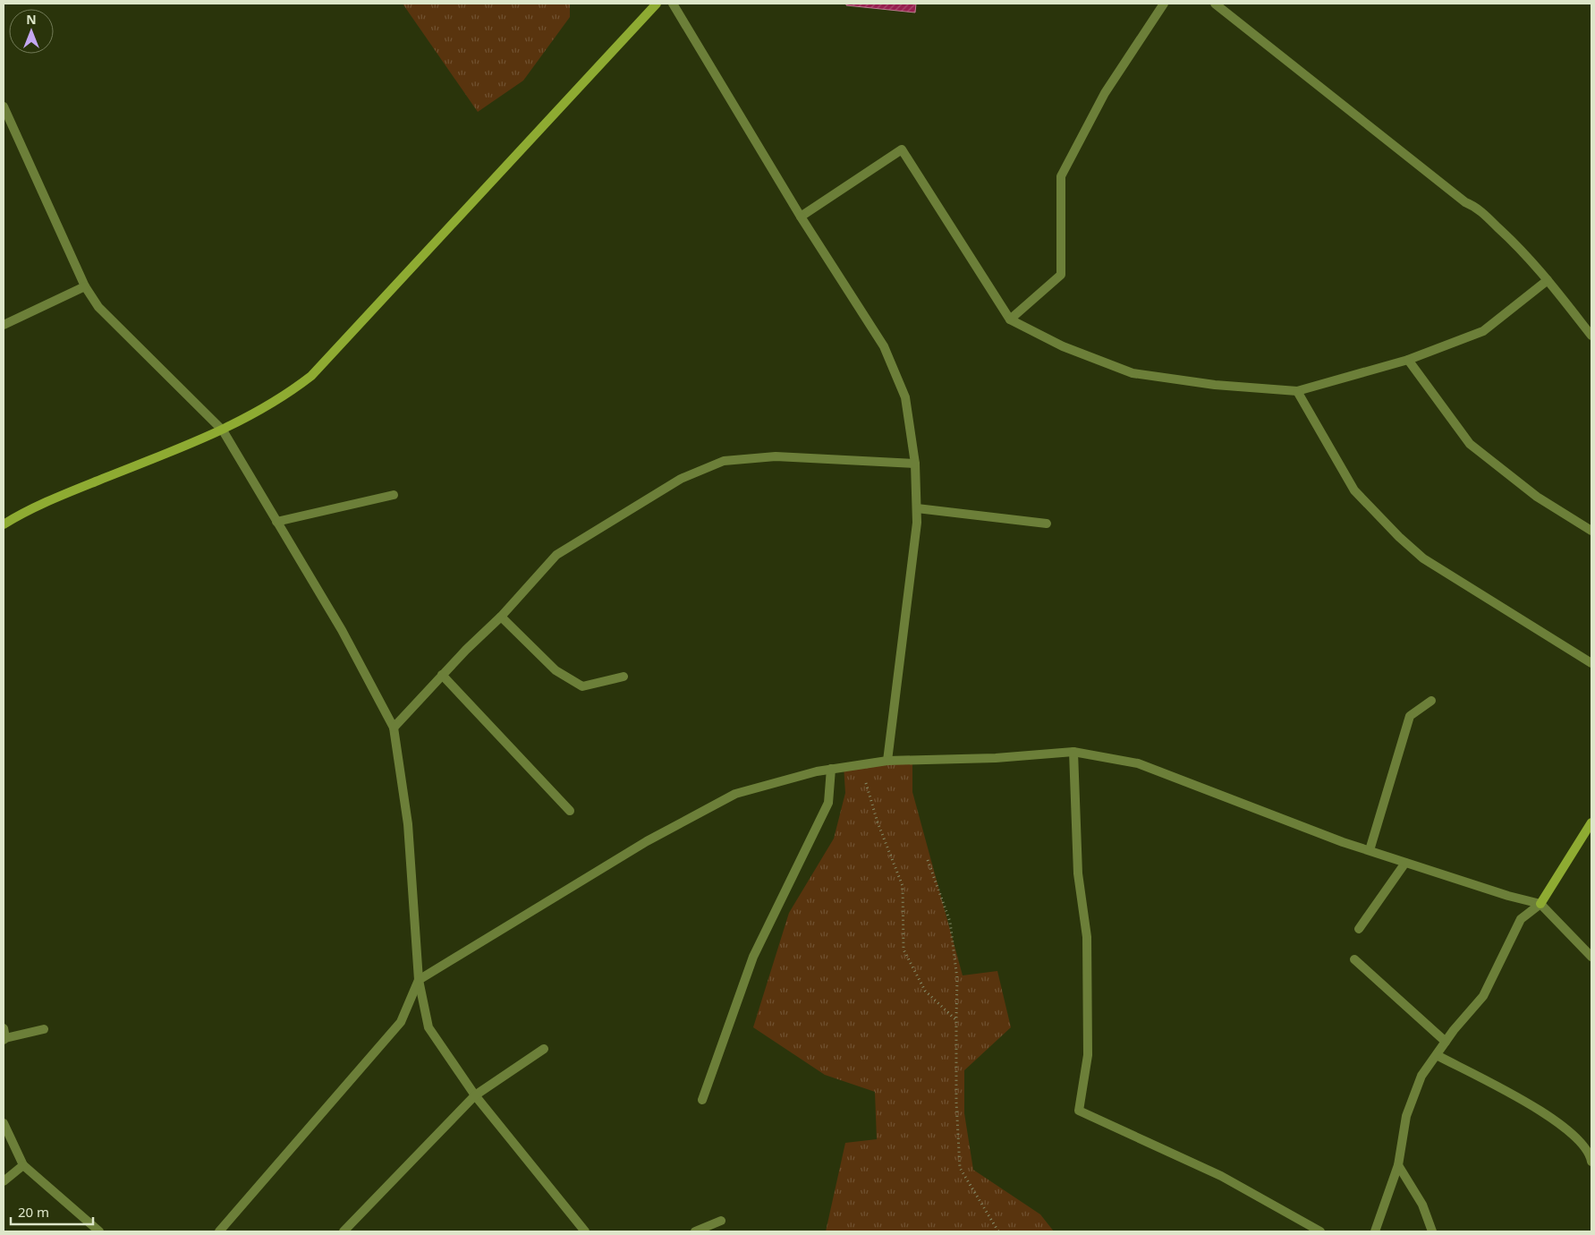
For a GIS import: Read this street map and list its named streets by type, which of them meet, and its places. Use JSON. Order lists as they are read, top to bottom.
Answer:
{
  "scale_bar": "20 m",
  "north": "top"
}
